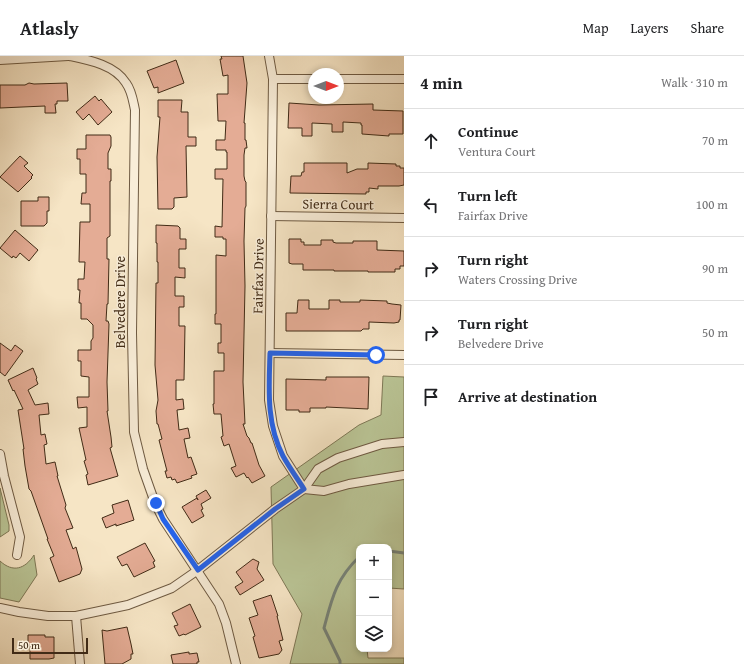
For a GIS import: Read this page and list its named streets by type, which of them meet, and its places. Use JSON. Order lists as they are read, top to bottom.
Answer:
{
  "streets": {
    "street": ["Sierra Court", "Fairfax Drive", "Belvedere Drive"]
  },
  "crossings": [
    ["Sierra Court", "Fairfax Drive"]
  ],
  "scale_bar": "50 m",
  "north": "right",
  "page": {
    "header": "Atlasly",
    "nav": ["Map", "Layers", "Share"],
    "heading": ["4 min", "Walk · 310 m"],
    "list": [
      ["Continue", "Ventura Court", "70 m"],
      ["Turn left", "Fairfax Drive", "100 m"],
      ["Turn right", "Waters Crossing Drive", "90 m"],
      ["Turn right", "Belvedere Drive", "50 m"],
      "Arrive at destination"
    ],
    "map_buttons": ["+", "−"],
    "scale": "50 m"
  }
}
